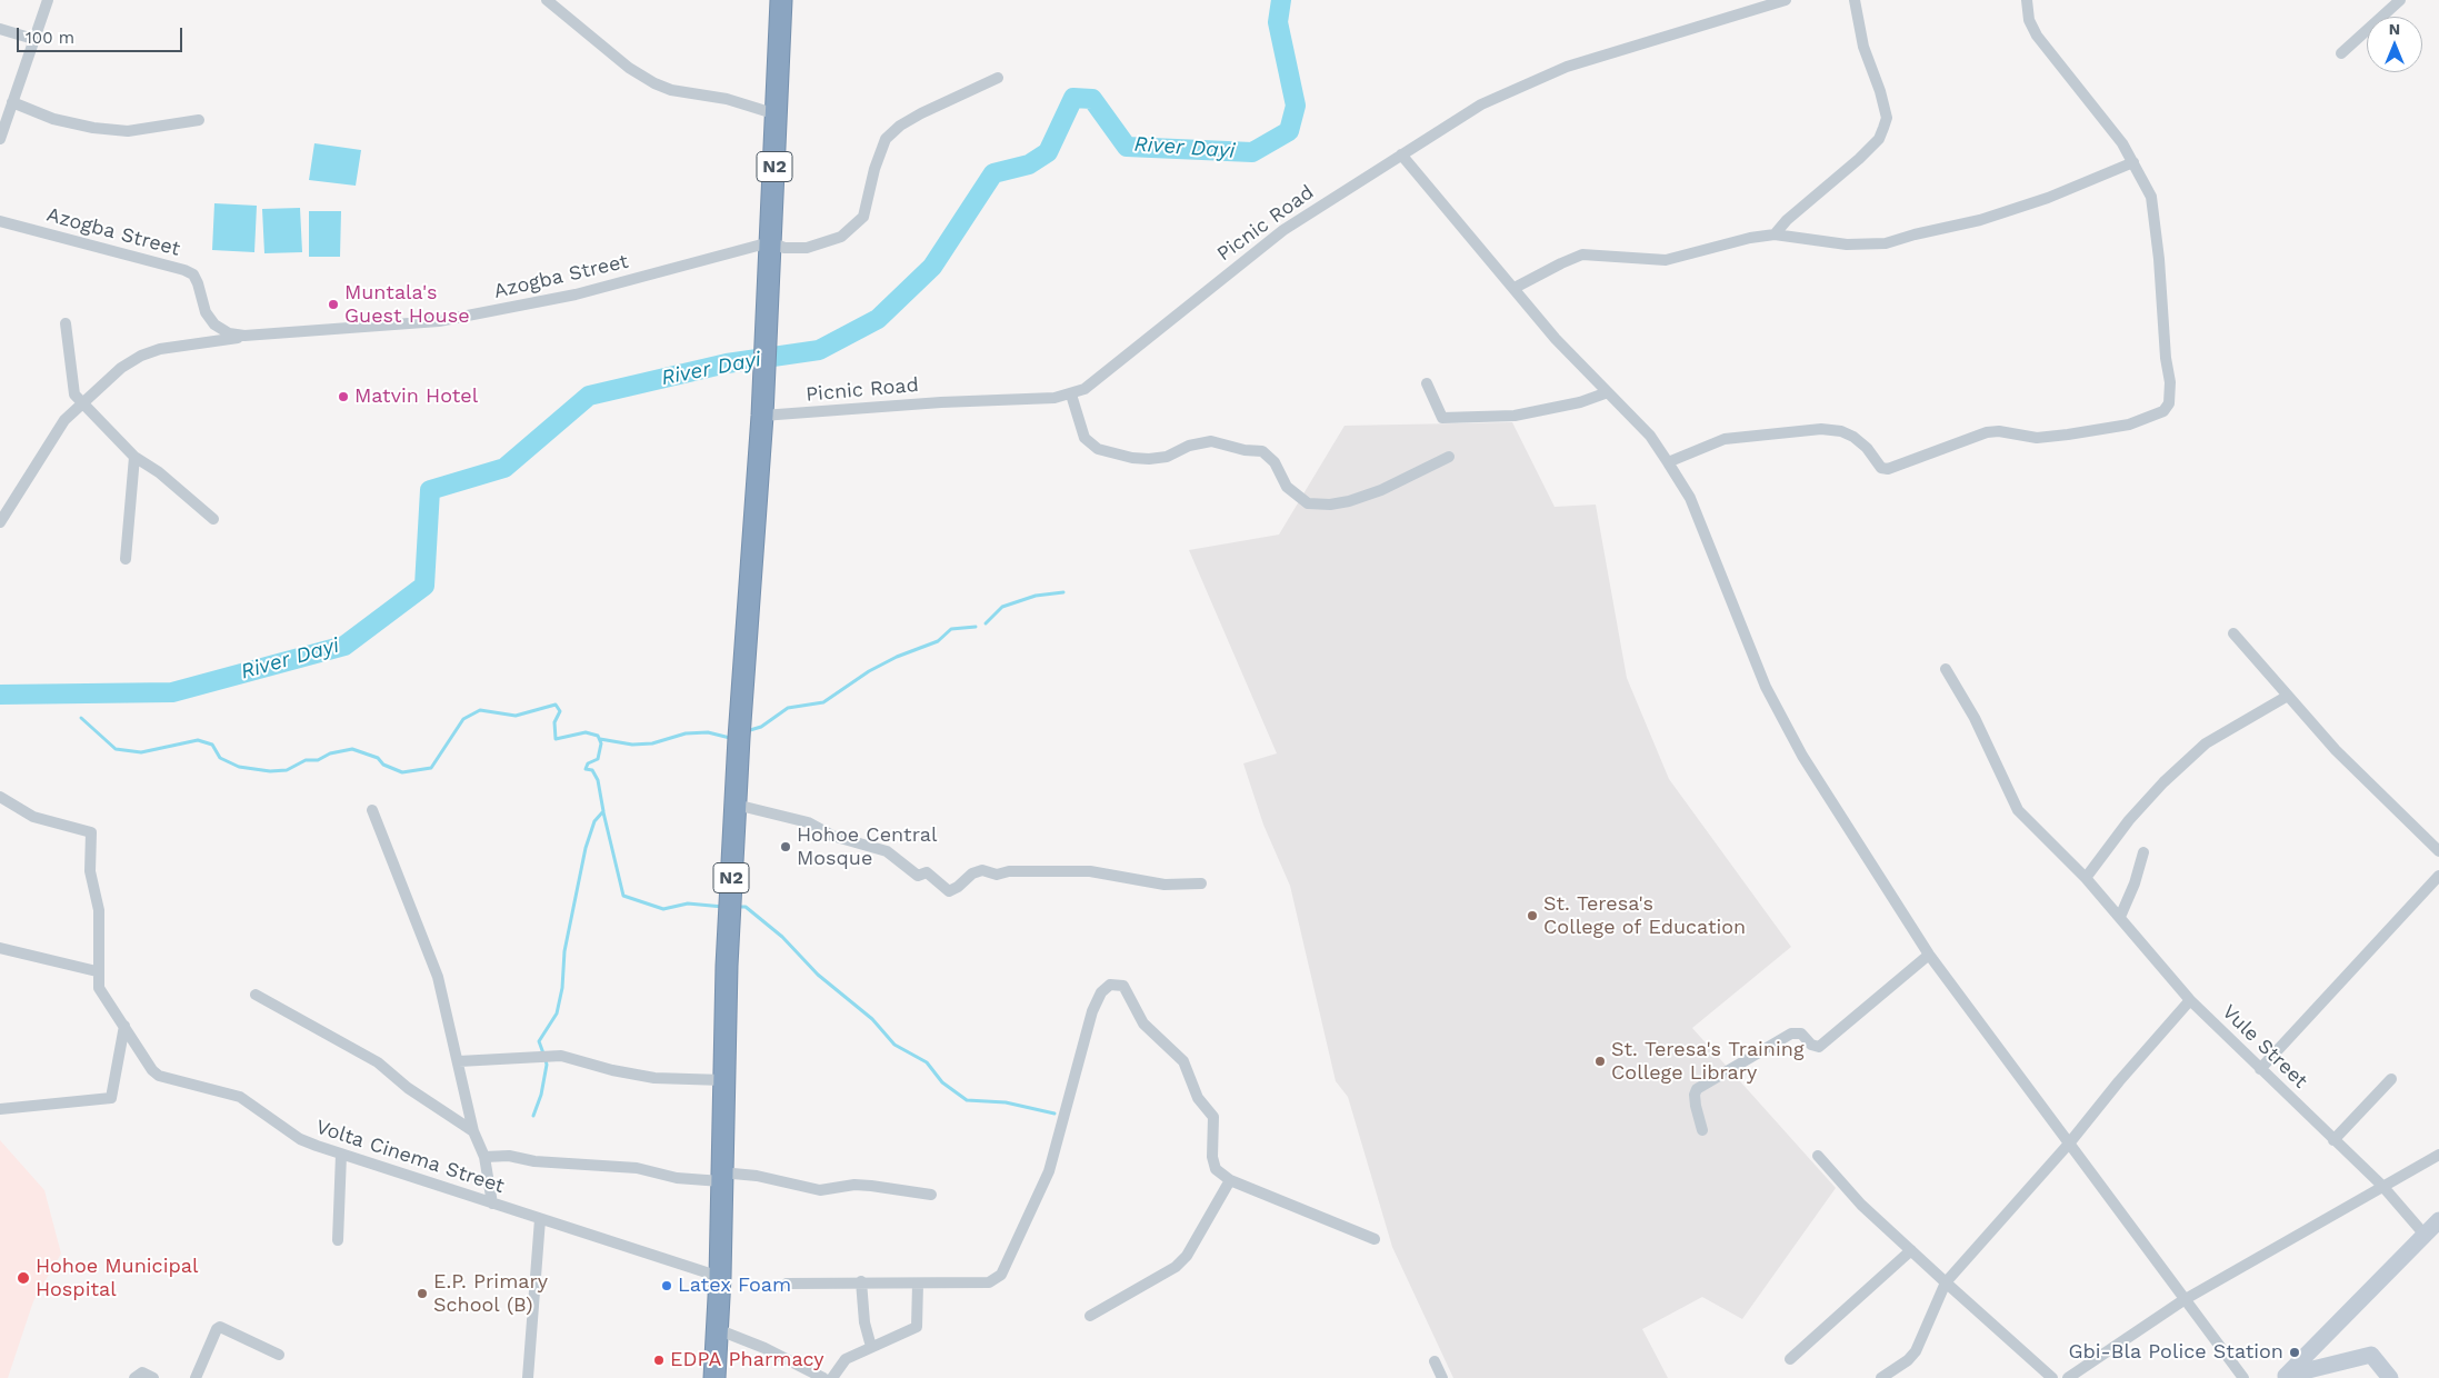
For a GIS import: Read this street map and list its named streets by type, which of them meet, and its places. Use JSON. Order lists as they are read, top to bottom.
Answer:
{
  "streets": {
    "highway": ["N2"],
    "street": [
      "Picnic Road",
      "Azogba Street",
      "Vule Street",
      "Volta Cinema Street"
    ]
  },
  "crossings": [
    ["N2", "Picnic Road"],
    ["N2", "Azogba Street"],
    ["N2", "Volta Cinema Street"]
  ],
  "water": ["River Dayi"],
  "places": [
    "Muntala's Guest House",
    "Matvin Hotel",
    "Hohoe Central Mosque",
    "St. Teresa's College of Education",
    "St. Teresa's Training College Library",
    "Hohoe Municipal Hospital",
    "Latex Foam",
    "E.P. Primary School (B)",
    "Gbi-Bla Police Station",
    "EDPA Pharmacy"
  ],
  "scale_bar": "100 m",
  "north": "top"
}
